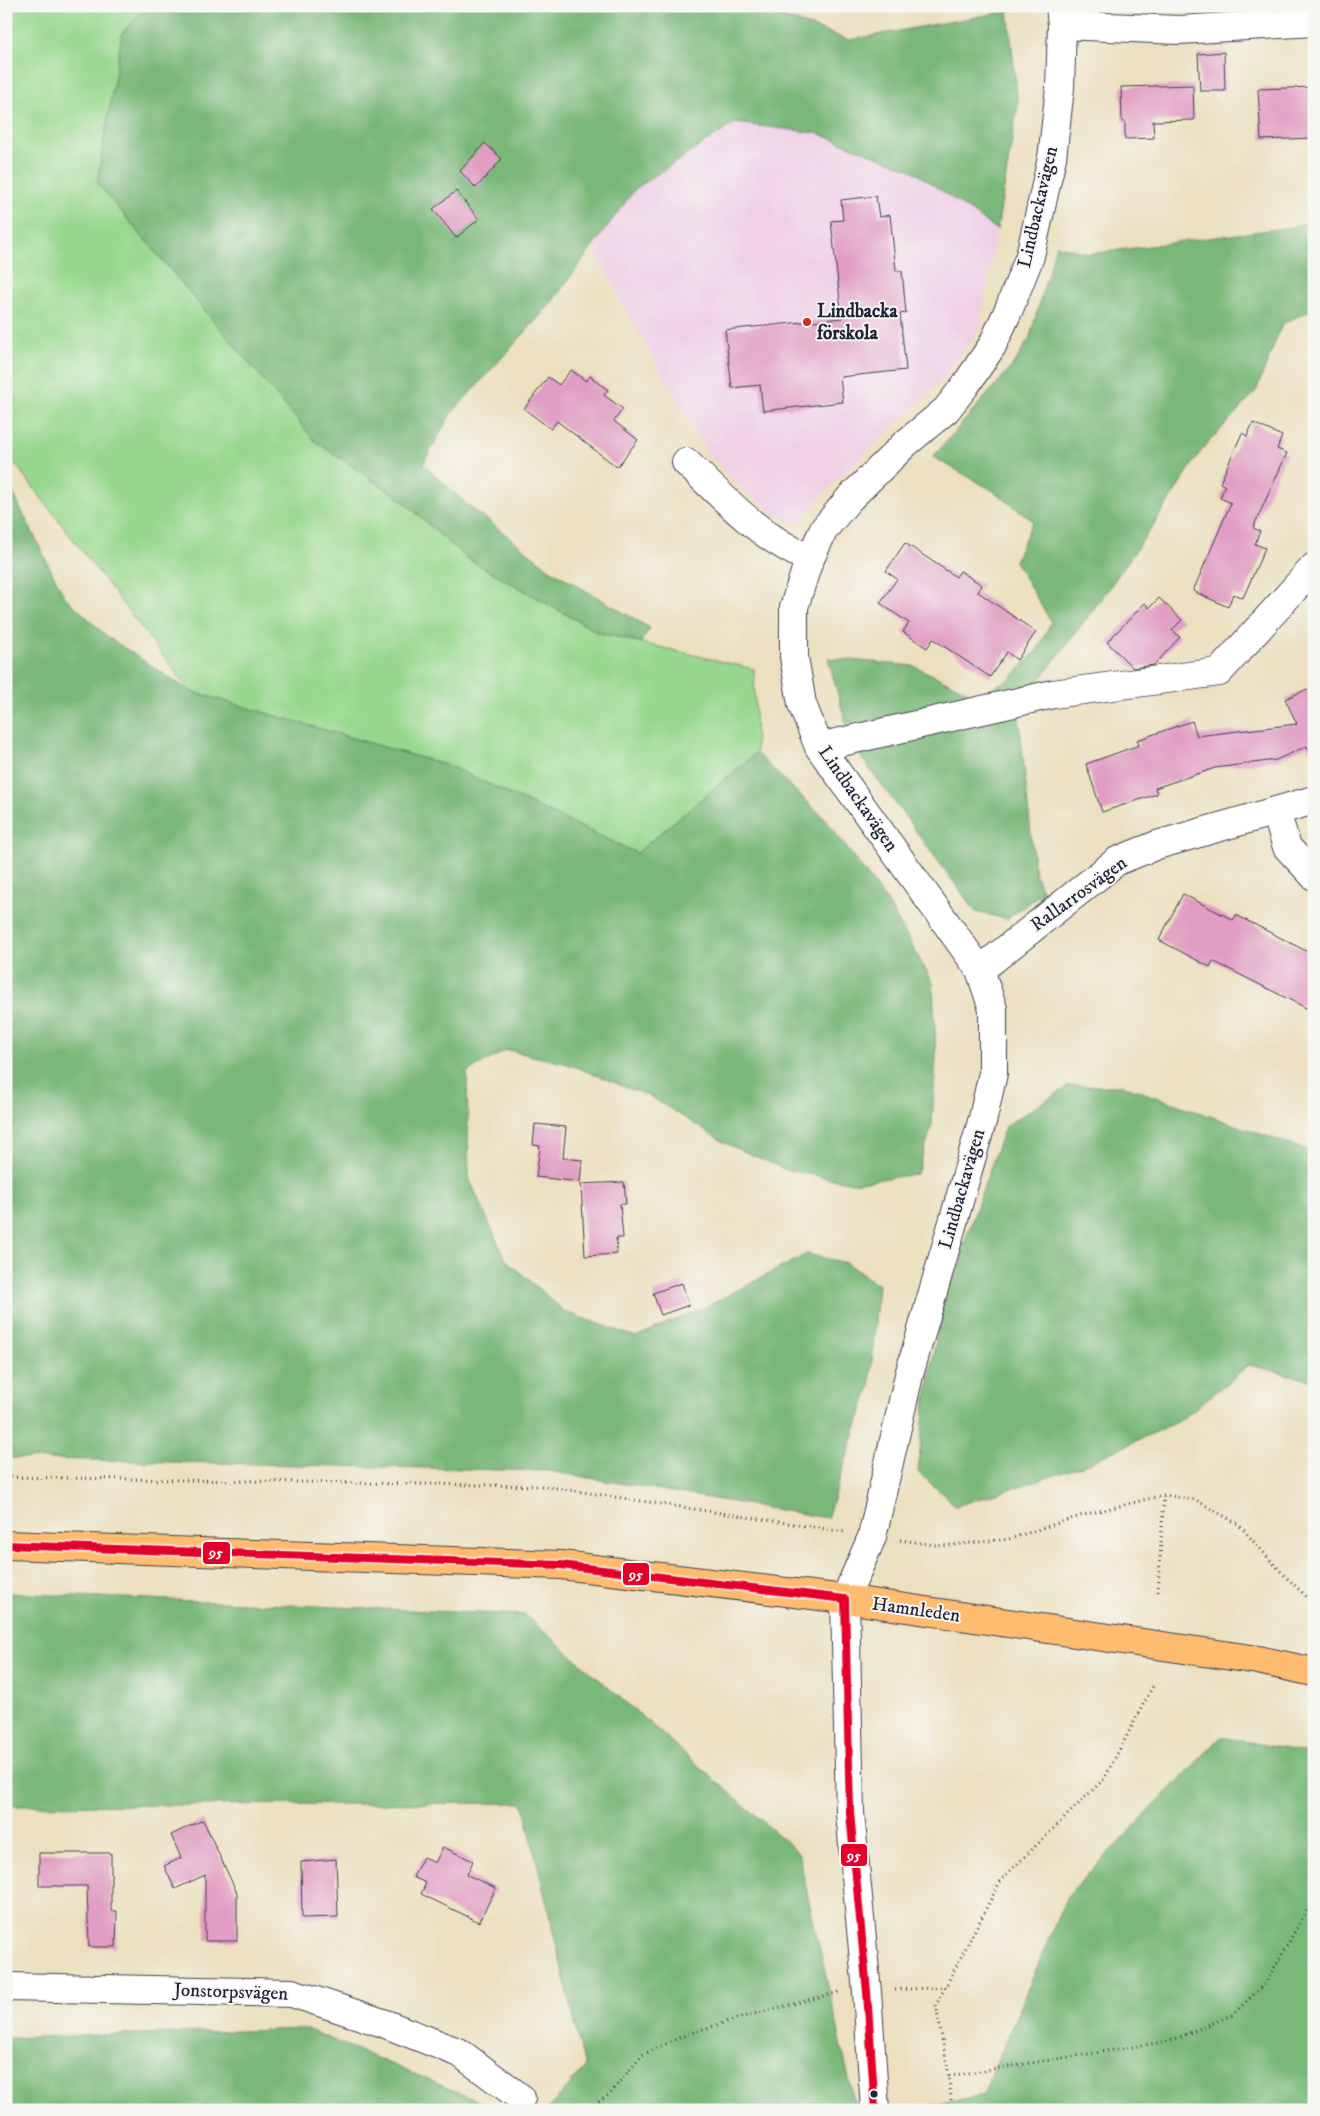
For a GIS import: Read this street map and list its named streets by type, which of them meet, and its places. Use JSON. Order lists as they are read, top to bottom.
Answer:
{
  "streets": {
    "main road": ["Hamnleden"],
    "street": ["Lindbackavägen", "Rallarrosvägen", "Jonstorpsvägen"]
  },
  "crossings": [
    ["Lindbackavägen", "Rallarrosvägen"],
    ["Lindbackavägen", "Hamnleden"]
  ],
  "places": ["Lindbacka förskola"],
  "lines": ["transit line 95"]
}
